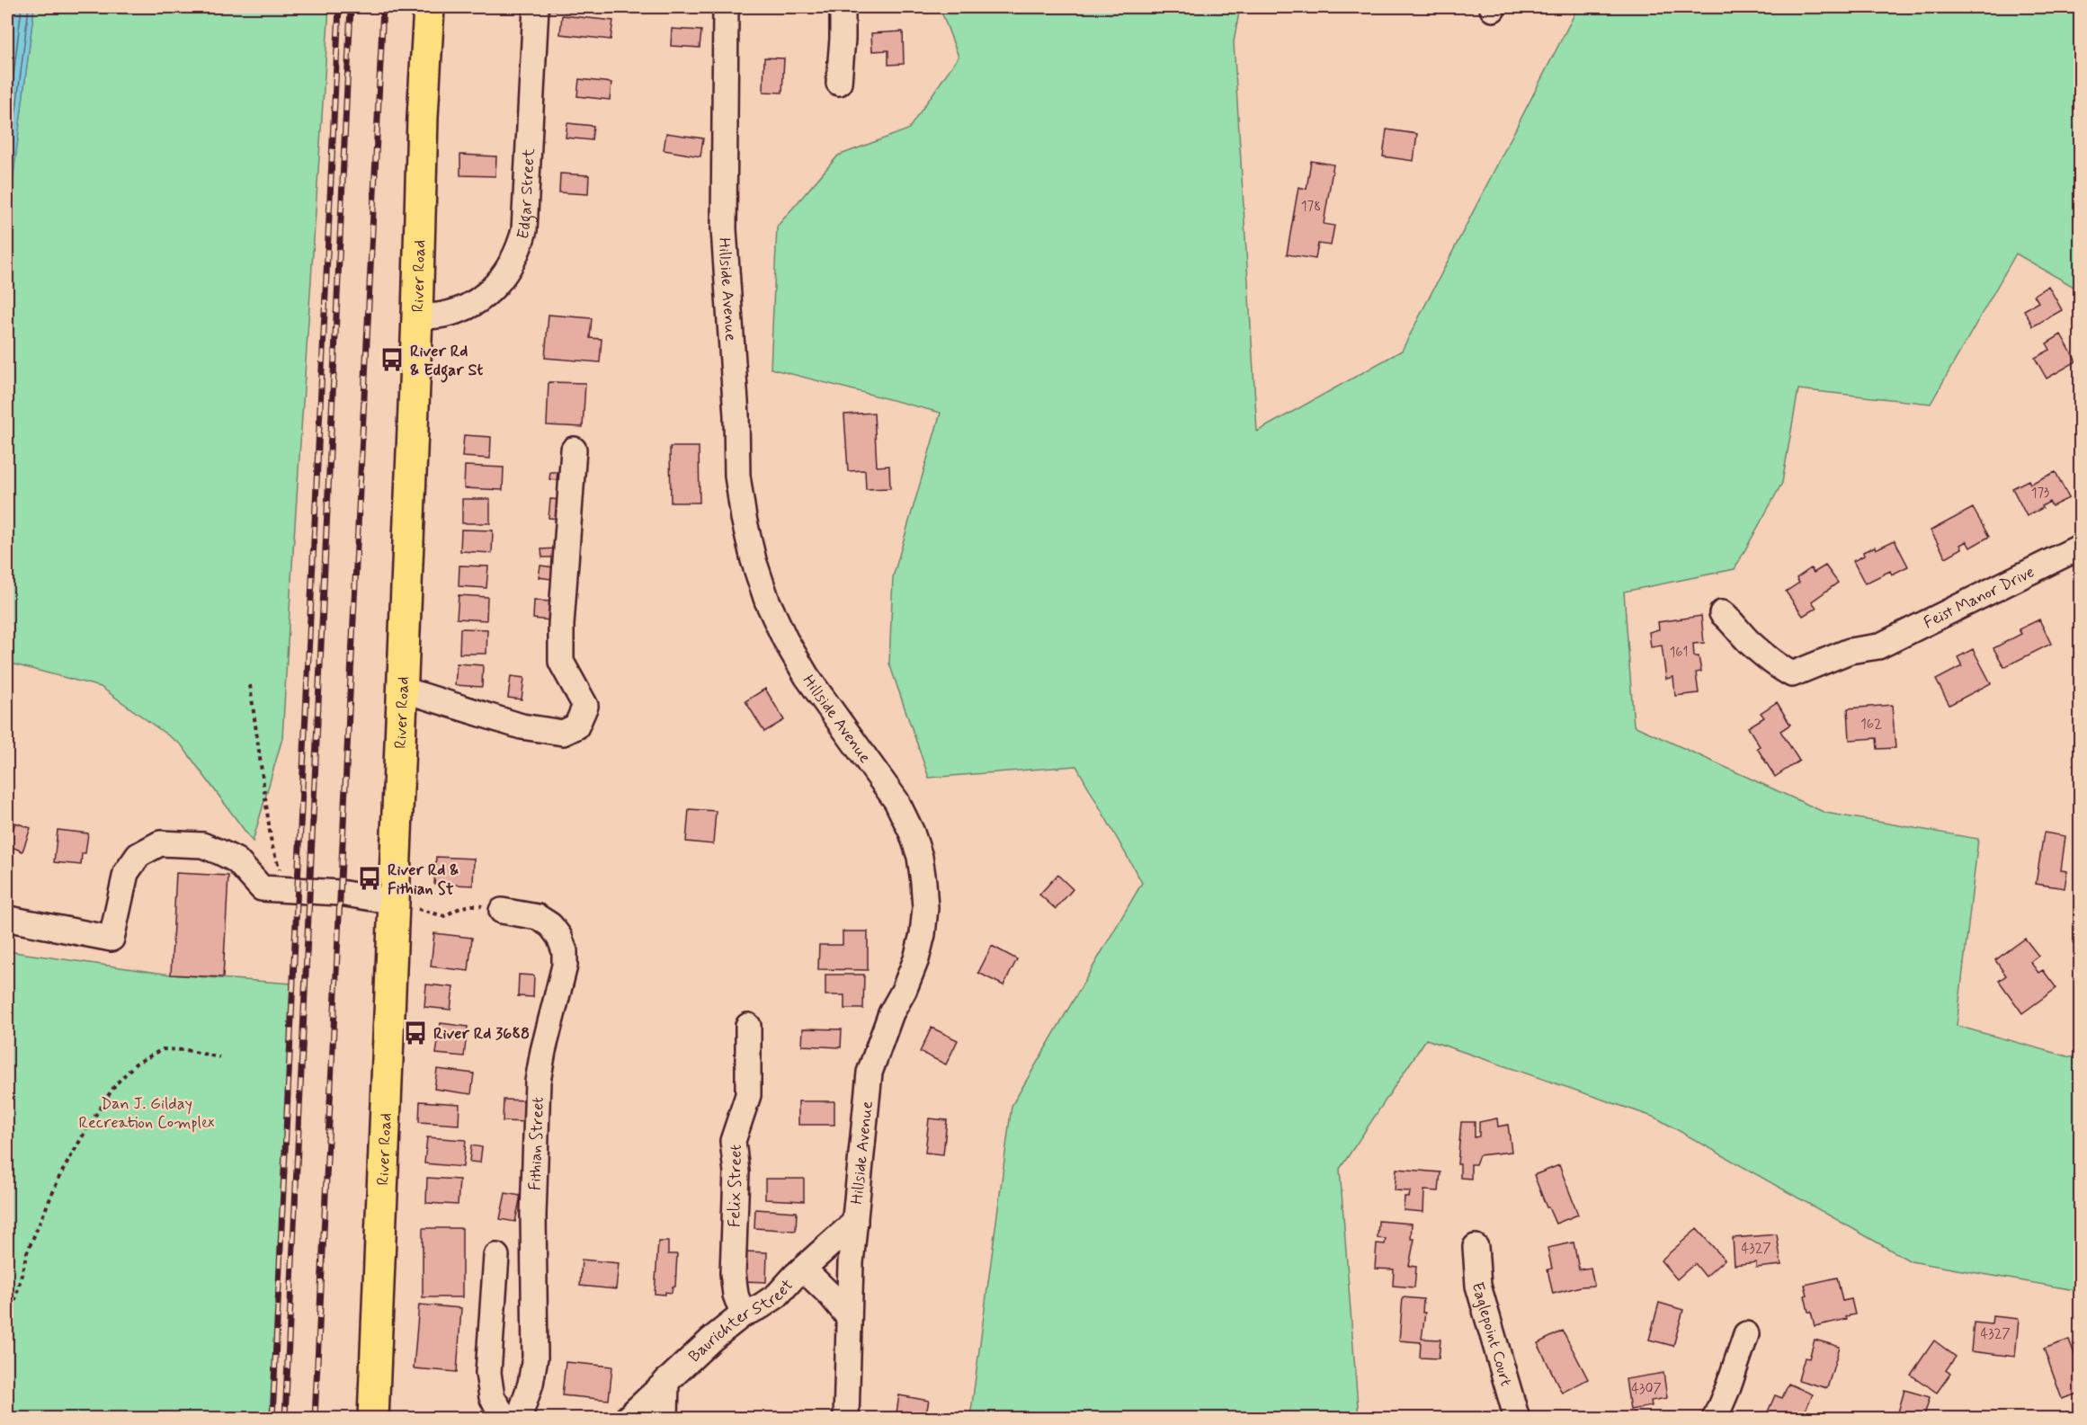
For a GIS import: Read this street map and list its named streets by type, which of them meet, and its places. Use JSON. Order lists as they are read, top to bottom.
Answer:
{
  "streets": {
    "main road": ["River Road"],
    "street": [
      "Edgar Street",
      "Hillside Avenue",
      "Feist Manor Drive",
      "Fithian Street",
      "Felix Street",
      "Baurichter Street",
      "Eaglepoint Court"
    ]
  },
  "crossings": [
    ["Edgar Street", "River Road"],
    ["Hillside Avenue", "Baurichter Street"],
    ["Felix Street", "Baurichter Street"]
  ],
  "parks": ["Dan J. Gilday Recreation Complex"],
  "places": {
    "bus stop": ["River Rd & Edgar St", "River Rd & Fithian St", "River Rd 3688"]
  },
  "house_numbers": [
    "178",
    "173",
    "161",
    "162",
    "4327",
    "4327",
    "4307"
  ]
}
